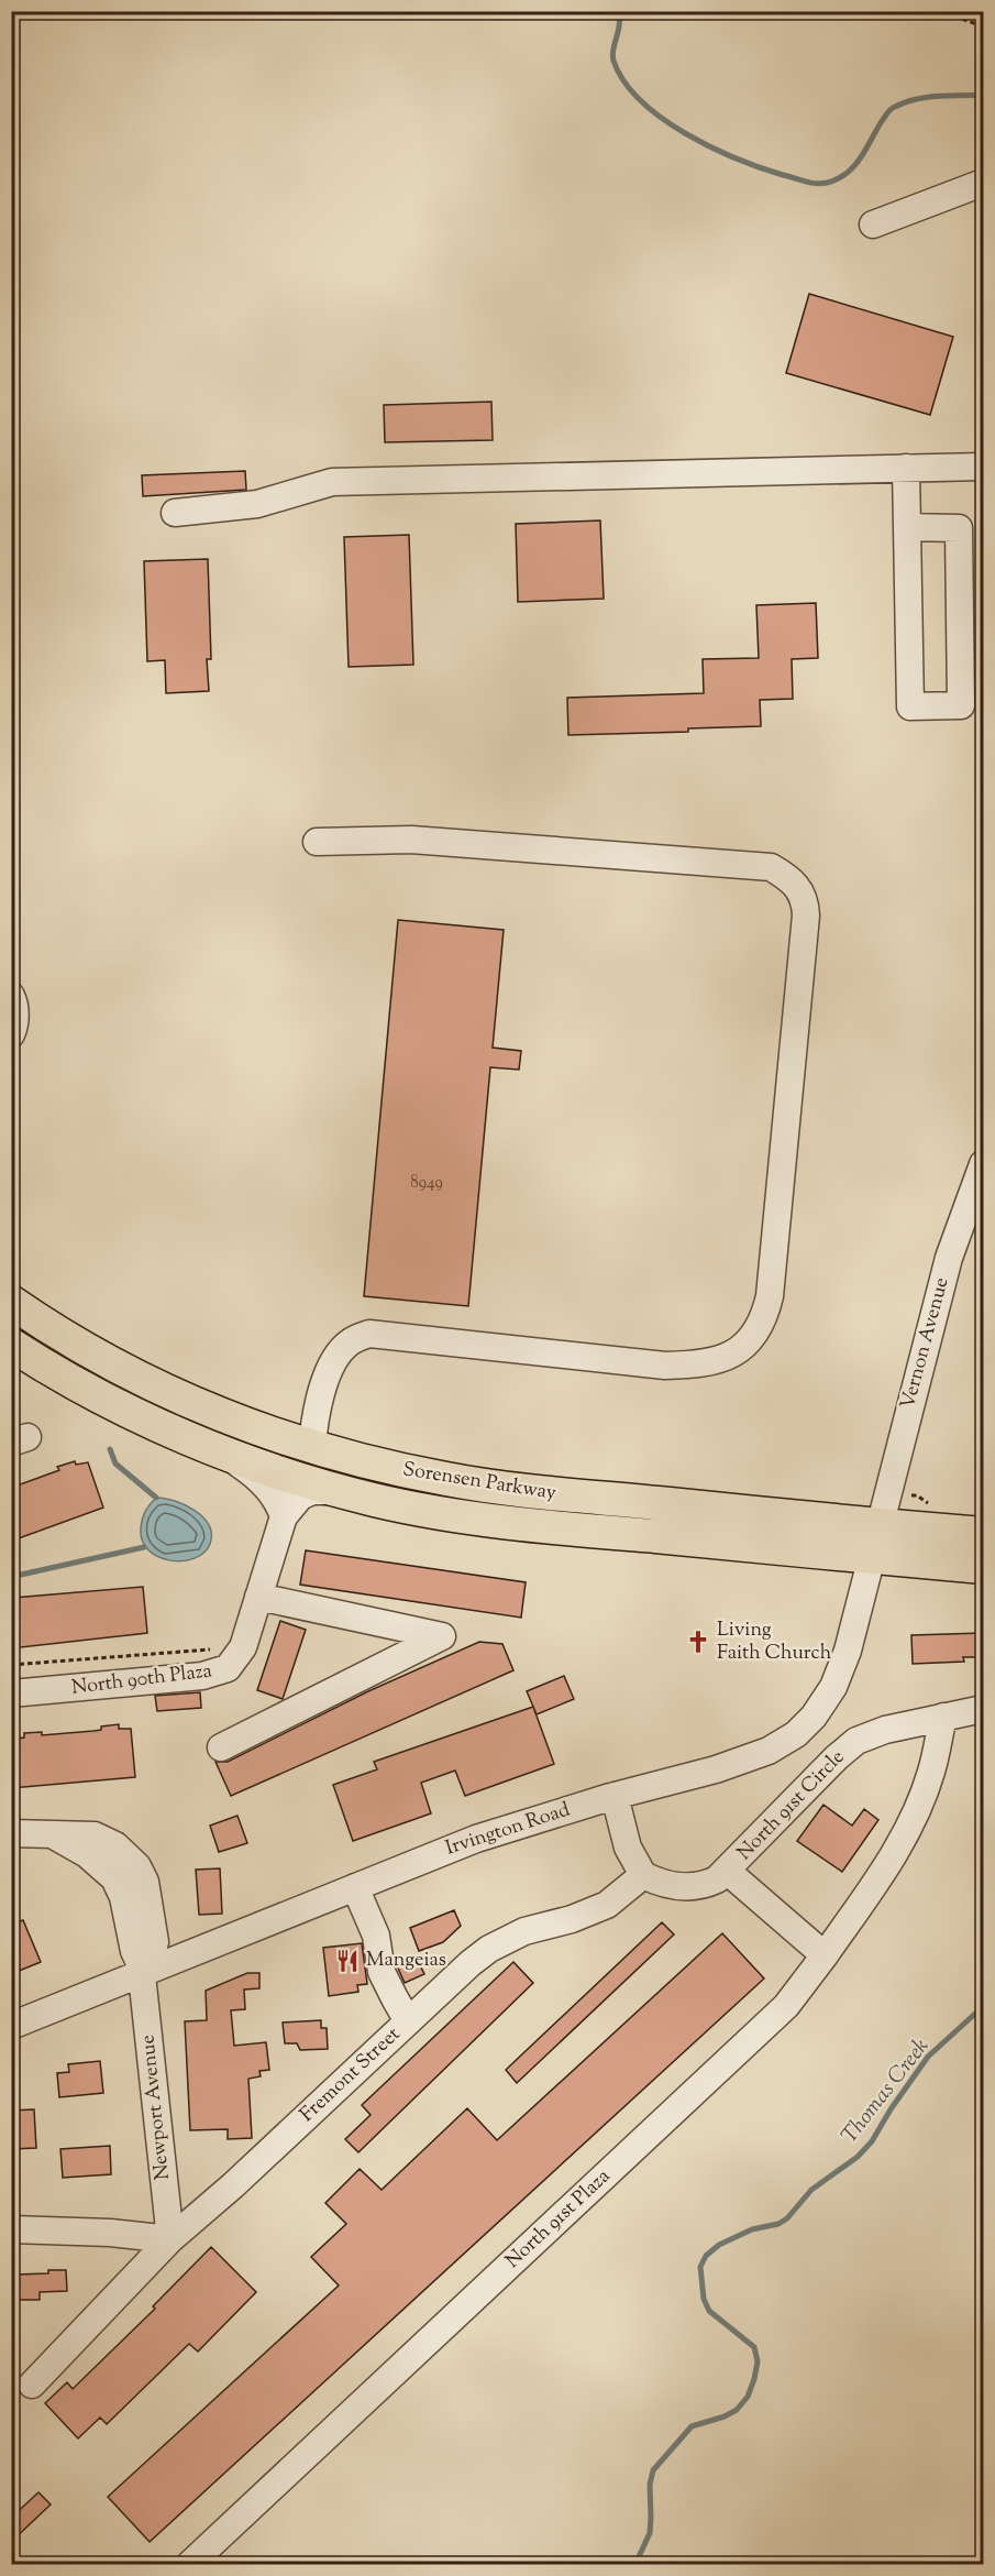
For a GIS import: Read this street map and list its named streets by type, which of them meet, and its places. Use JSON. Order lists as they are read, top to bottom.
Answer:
{
  "streets": {
    "main road": ["Sorensen Parkway"],
    "street": [
      "Vernon Avenue",
      "North 90th Plaza",
      "North 91st Circle",
      "Irvington Road",
      "Fremont Street",
      "Newport Avenue",
      "North 91st Plaza"
    ]
  },
  "crossings": [
    ["Vernon Avenue", "Sorensen Parkway"],
    ["Vernon Avenue", "Irvington Road"],
    ["Sorensen Parkway", "Irvington Road"],
    ["North 91st Circle", "Fremont Street"],
    ["North 91st Circle", "North 91st Plaza"],
    ["Irvington Road", "Newport Avenue"],
    ["Fremont Street", "Newport Avenue"]
  ],
  "water": ["Thomas Creek"],
  "places": {
    "church": ["Living Faith Church"],
    "restaurant": ["Mangeias"]
  },
  "house_numbers": ["8949"]
}
